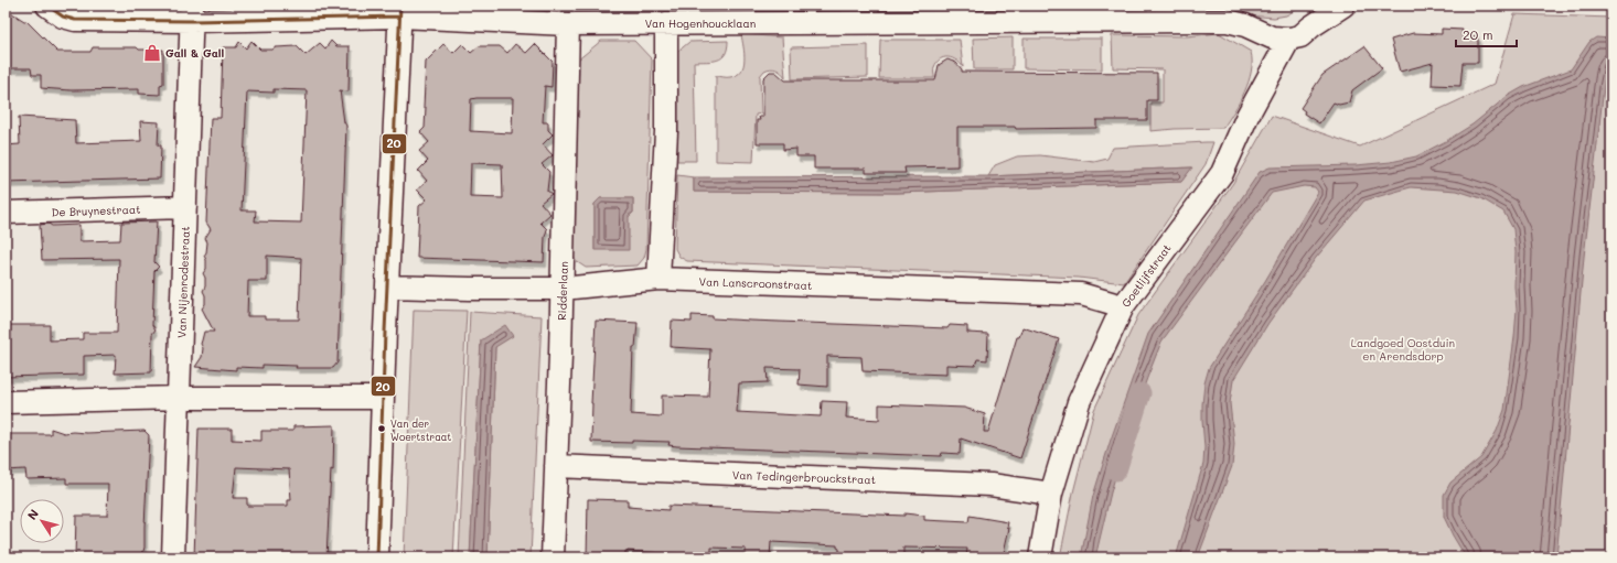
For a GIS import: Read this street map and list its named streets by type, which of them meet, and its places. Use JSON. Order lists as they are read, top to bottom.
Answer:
{
  "streets": {
    "street": [
      "Van Hogenhoucklaan",
      "De Bruynestraat",
      "Goetlijfstraat",
      "Van Nijenrodestraat",
      "Van Lanscroonstraat",
      "Ridderlaan",
      "Van Tedingerbrouckstraat"
    ]
  },
  "crossings": [
    ["Van Hogenhoucklaan", "Goetlijfstraat"],
    ["Van Hogenhoucklaan", "Van Nijenrodestraat"],
    ["Van Hogenhoucklaan", "Ridderlaan"],
    ["De Bruynestraat", "Van Nijenrodestraat"],
    ["Goetlijfstraat", "Van Lanscroonstraat"],
    ["Goetlijfstraat", "Van Tedingerbrouckstraat"],
    ["Van Lanscroonstraat", "Ridderlaan"],
    ["Ridderlaan", "Van Tedingerbrouckstraat"]
  ],
  "parks": ["Landgoed Oostduin en Arendsdorp"],
  "places": {
    "shop": ["Gall & Gall"],
    "other": ["Van der Woertstraat"]
  },
  "lines": ["transit line 20"],
  "scale_bar": "20 m",
  "north": "top left"
}
